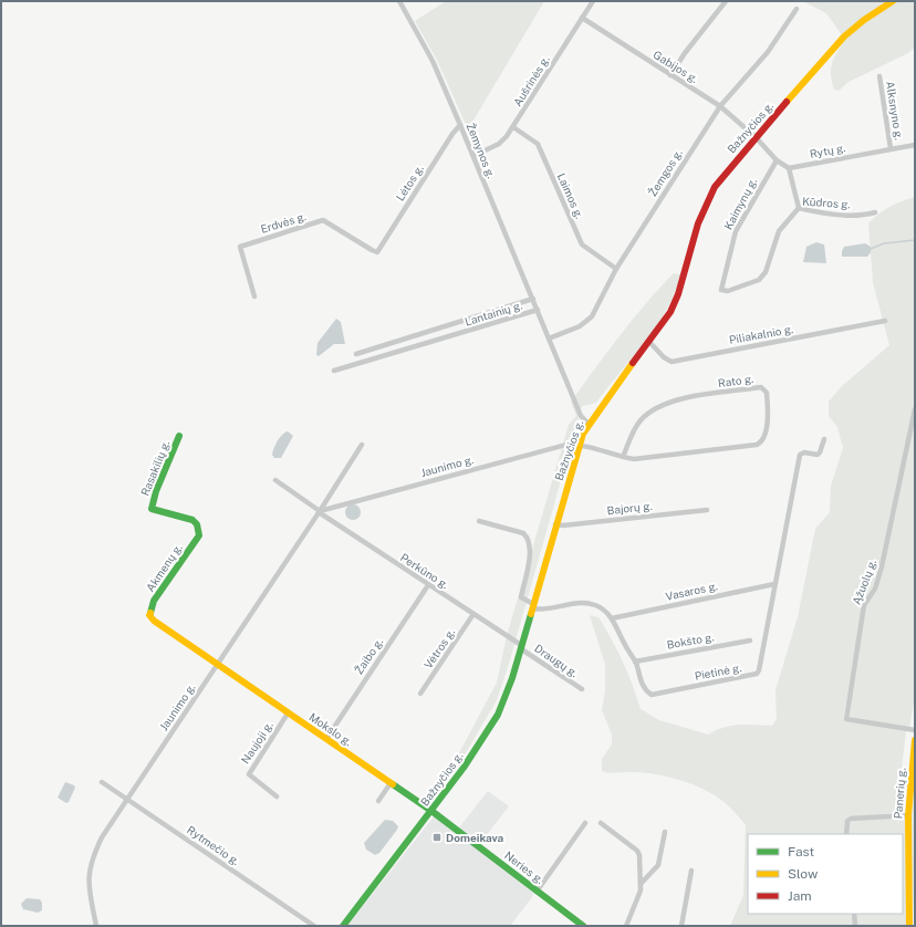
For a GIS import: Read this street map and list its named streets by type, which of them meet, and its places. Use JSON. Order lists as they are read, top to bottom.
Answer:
{
  "streets": {
    "main road": [
      "Bažnyčios g.",
      "Rasakilių g.",
      "Akmenų g.",
      "Mokslo g.",
      "Panerių g.",
      "Neries g."
    ],
    "street": [
      "Gabijos g.",
      "Aušrinės g.",
      "Alksnyno g.",
      "Žemynos g.",
      "Rytų g.",
      "Žemgos g.",
      "Lėtos g.",
      "Laimos g.",
      "Kūdros g.",
      "Kaimynų g.",
      "Erdvės g.",
      "Lantainių g.",
      "Piliakalnio g.",
      "Rato g.",
      "Jaunimo g.",
      "Bajorų g.",
      "Perkūno g.",
      "Ąžuolų g.",
      "Vasaros g.",
      "Bokšto g.",
      "Vėtros g.",
      "Žaibo g.",
      "Draugų g.",
      "Pietinė g.",
      "Naujoji g.",
      "Rytmečio g."
    ]
  },
  "crossings": [
    ["Gabijos g.", "Aušrinės g."],
    ["Gabijos g.", "Bažnyčios g."],
    ["Gabijos g.", "Žemgos g."],
    ["Aušrinės g.", "Žemynos g."],
    ["Aušrinės g.", "Laimos g."],
    ["Alksnyno g.", "Rytų g."],
    ["Bažnyčios g.", "Lantainių g."],
    ["Bažnyčios g.", "Piliakalnio g."],
    ["Bažnyčios g.", "Rato g."],
    ["Bažnyčios g.", "Jaunimo g."],
    ["Bažnyčios g.", "Bajorų g."],
    ["Bažnyčios g.", "Perkūno g."],
    ["Bažnyčios g.", "Draugų g."],
    ["Bažnyčios g.", "Pietinė g."],
    ["Bažnyčios g.", "Mokslo g."],
    ["Bažnyčios g.", "Neries g."],
    ["Žemynos g.", "Lėtos g."],
    ["Žemynos g.", "Lantainių g."],
    ["Žemgos g.", "Laimos g."],
    ["Žemgos g.", "Lantainių g."],
    ["Lėtos g.", "Erdvės g."],
    ["Kūdros g.", "Kaimynų g."],
    ["Rato g.", "Jaunimo g."],
    ["Jaunimo g.", "Akmenų g."],
    ["Jaunimo g.", "Perkūno g."],
    ["Jaunimo g.", "Mokslo g."],
    ["Jaunimo g.", "Rytmečio g."],
    ["Rasakilių g.", "Akmenų g."],
    ["Akmenų g.", "Mokslo g."],
    ["Perkūno g.", "Vėtros g."],
    ["Perkūno g.", "Žaibo g."],
    ["Perkūno g.", "Draugų g."],
    ["Vasaros g.", "Pietinė g."],
    ["Bokšto g.", "Pietinė g."],
    ["Žaibo g.", "Mokslo g."],
    ["Mokslo g.", "Naujoji g."],
    ["Mokslo g.", "Neries g."]
  ],
  "places": {
    "transit": ["Domeikava"]
  },
  "legend": ["Fast", "Slow", "Jam"]
}
